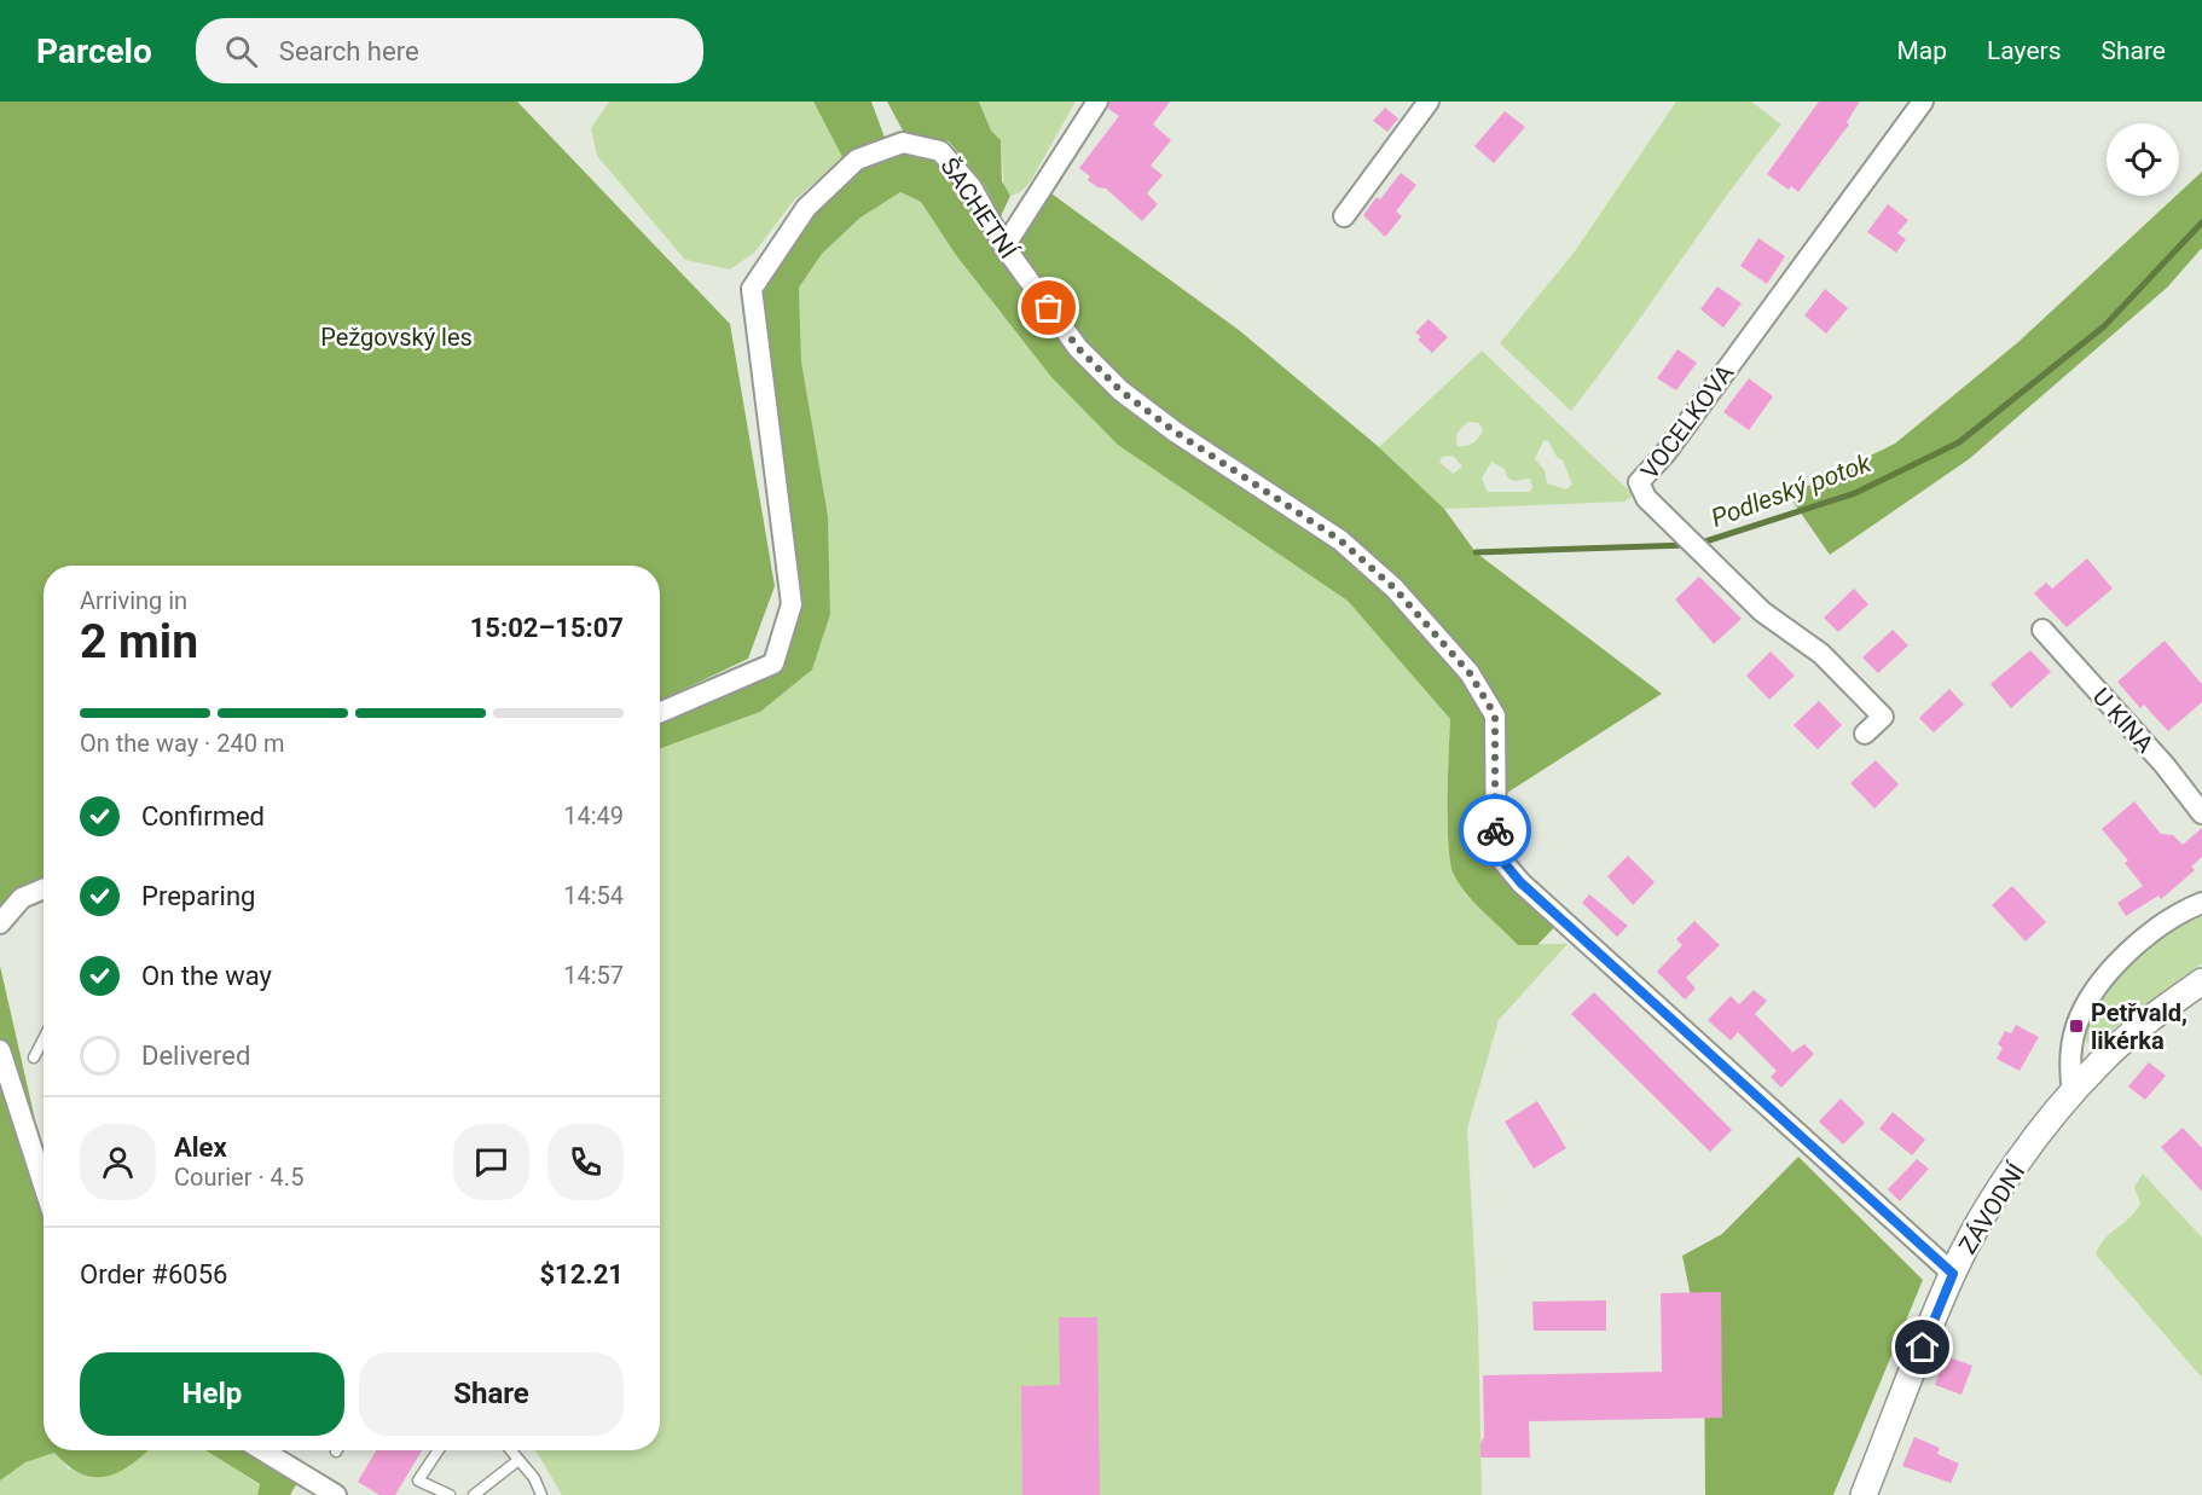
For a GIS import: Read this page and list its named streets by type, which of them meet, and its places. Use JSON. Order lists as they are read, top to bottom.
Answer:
{
  "streets": {
    "street": [
      "ŠACHETNÍ",
      "VOCELKOVA",
      "U KINA",
      "ZÁVODNÍ"
    ]
  },
  "crossings": [
    ["ŠACHETNÍ", "ZÁVODNÍ"]
  ],
  "water": ["Podleský potok"],
  "parks": ["Pežgovský les"],
  "places": {
    "transit": ["Petřvald, likérka"]
  },
  "page": {
    "header": "Parcelo",
    "search": "Search here",
    "nav": ["Map", "Layers", "Share"],
    "heading": ["2 min", "Arriving in", "15:02–15:07"],
    "panel": [
      "Alex",
      "Courier · 4.5",
      "Order #6056",
      "$12.21"
    ],
    "bar": "On the way · 240 m",
    "list": [
      ["Confirmed", "14:49"],
      ["Preparing", "14:54"],
      ["On the way", "14:57"],
      "Delivered"
    ],
    "buttons": ["Help", "Share"]
  }
}
